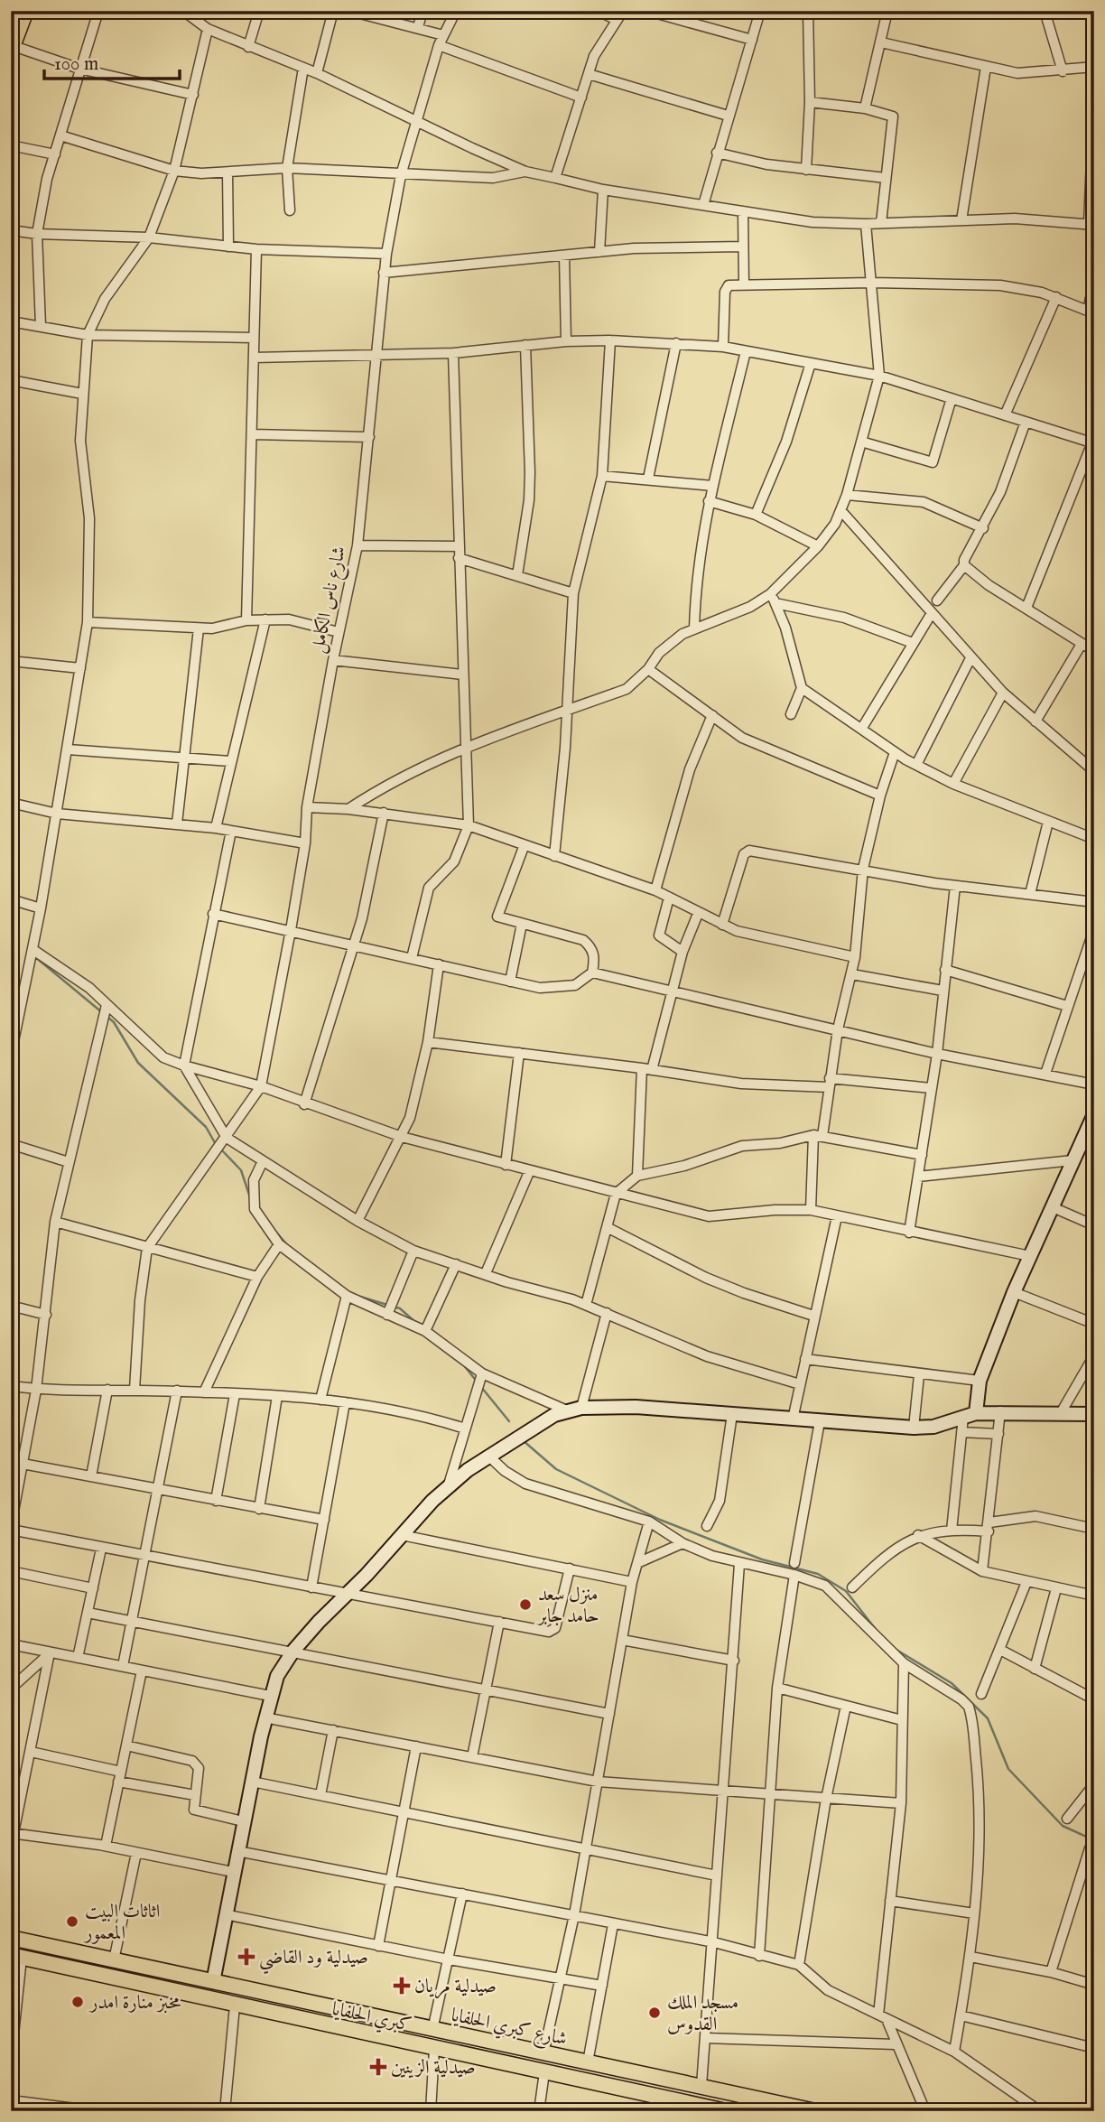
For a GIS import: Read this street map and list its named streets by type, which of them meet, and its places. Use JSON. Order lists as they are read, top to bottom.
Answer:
{
  "streets": {
    "main road": ["كبري الحلفايا", "شارع كبري الحلفايا"],
    "street": ["شارع ناس الكامل"]
  },
  "places": {
    "other": [
      "منزل سعد حامد جابر",
      "اثاثات البيت المعمور",
      "مخبز منارة امدر",
      "مسجد الملك القدوس"
    ],
    "health": ["صيدلية ود القاضي", "صيدلية مريان", "صيدلية الزينين"]
  },
  "scale_bar": "100 m"
}
